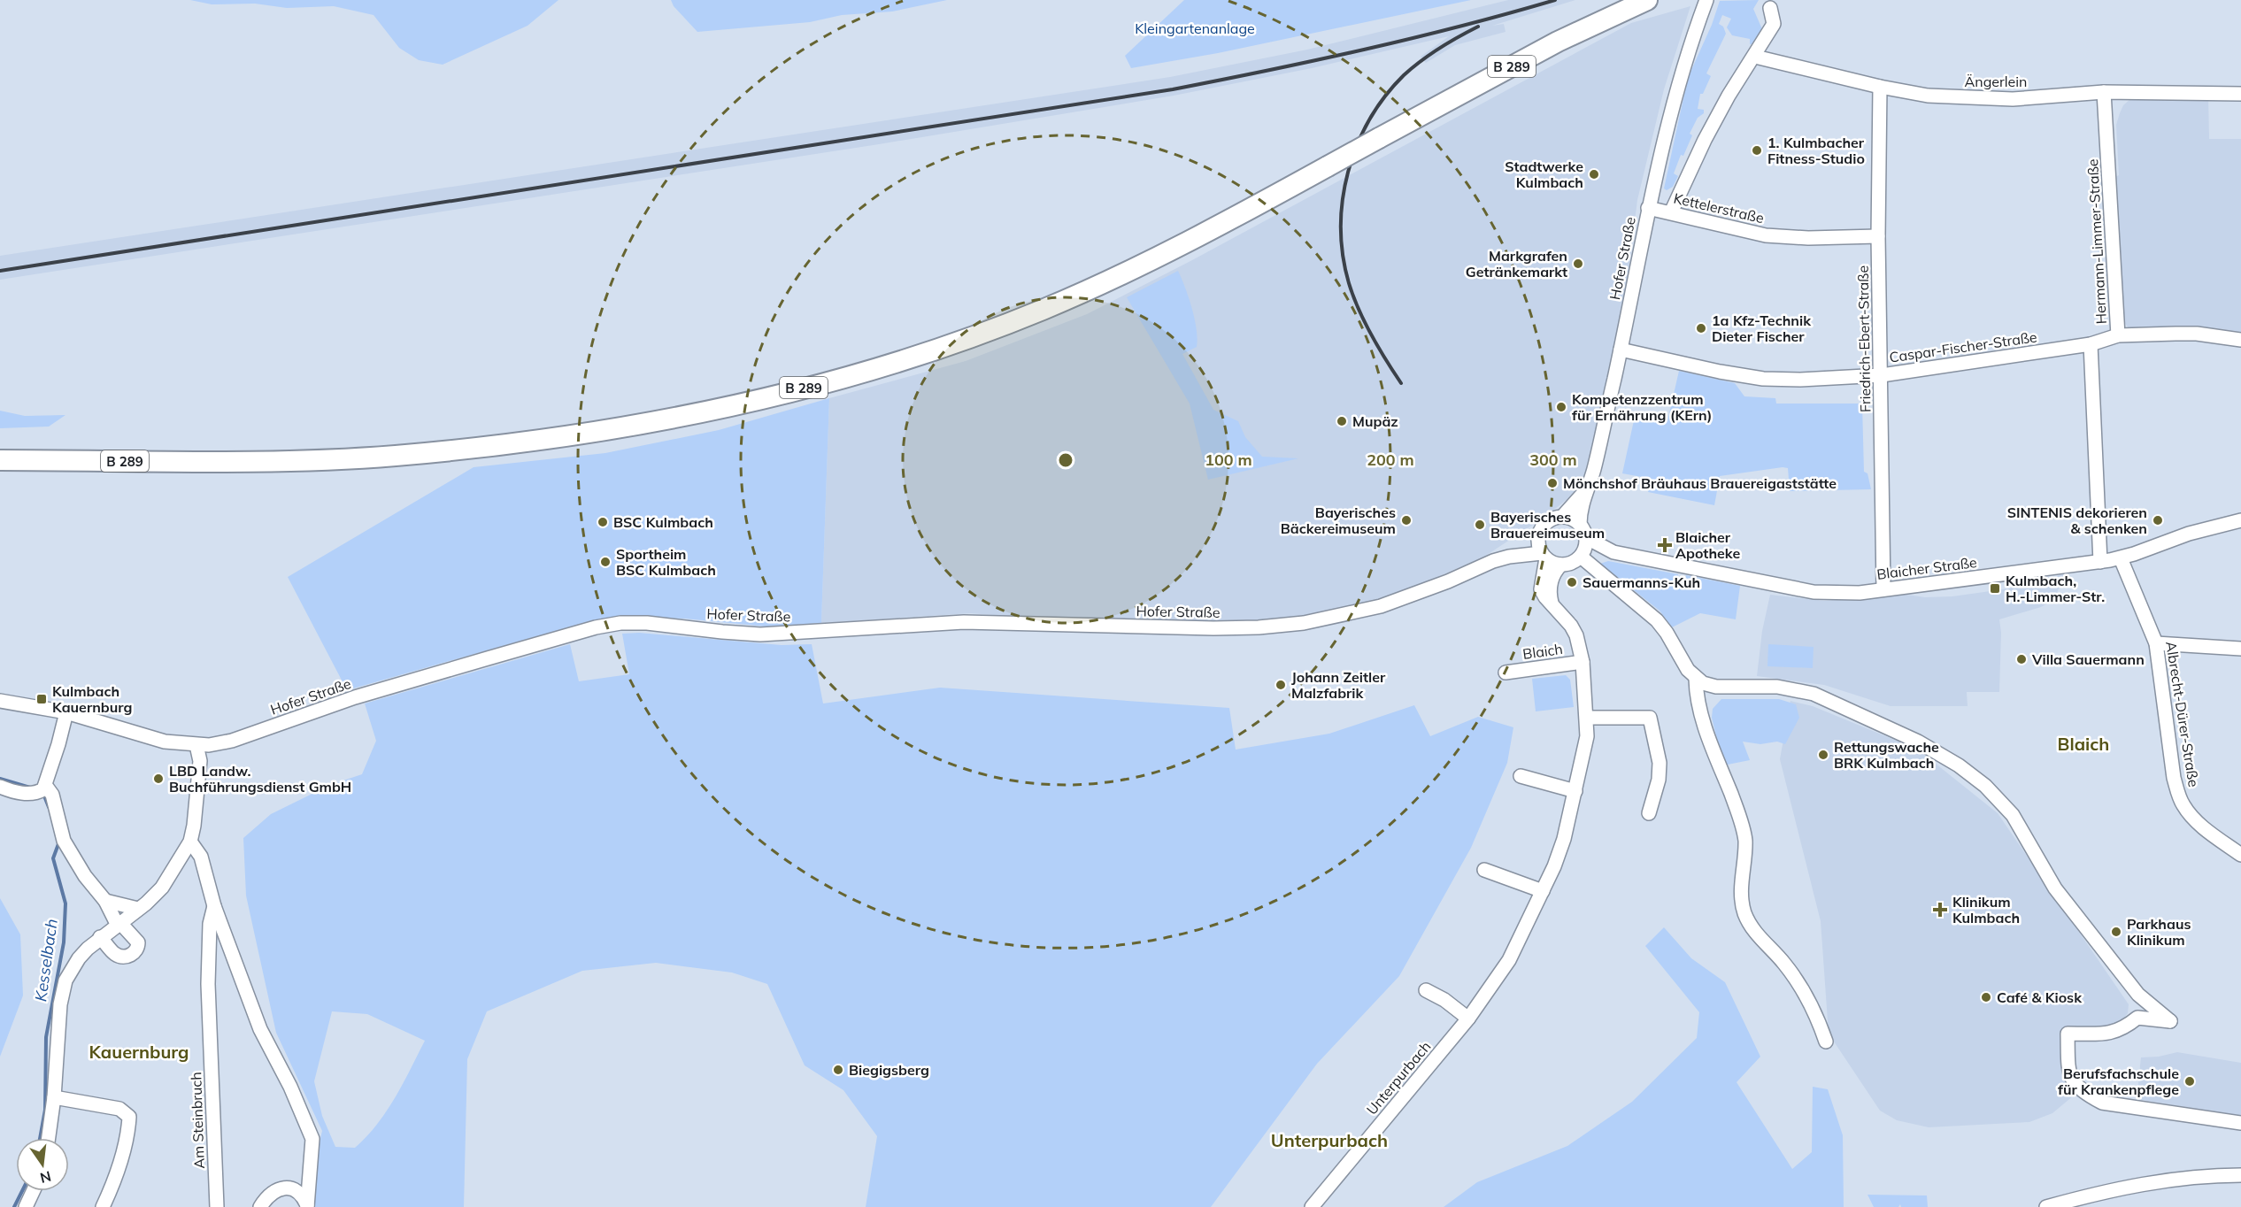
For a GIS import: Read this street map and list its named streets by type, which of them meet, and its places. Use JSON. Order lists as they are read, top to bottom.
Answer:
{
  "streets": {
    "highway": ["B 289"],
    "street": [
      "Ängerlein",
      "Kettelerstraße",
      "Hermann-Limmer-Straße",
      "Hofer Straße",
      "Friedrich-Ebert-Straße",
      "Caspar-Fischer-Straße",
      "Blaicher Straße",
      "Blaich",
      "Albrecht-Dürer-Straße",
      "Unterpurbach",
      "Am Steinbruch"
    ]
  },
  "crossings": [
    ["Ängerlein", "Hermann-Limmer-Straße"],
    ["Ängerlein", "Friedrich-Ebert-Straße"],
    ["Kettelerstraße", "Hofer Straße"],
    ["Kettelerstraße", "Friedrich-Ebert-Straße"],
    ["Hermann-Limmer-Straße", "Caspar-Fischer-Straße"],
    ["Hermann-Limmer-Straße", "Blaicher Straße"],
    ["Hofer Straße", "Caspar-Fischer-Straße"],
    ["Hofer Straße", "Blaicher Straße"],
    ["Hofer Straße", "Blaich"],
    ["Friedrich-Ebert-Straße", "Caspar-Fischer-Straße"],
    ["Friedrich-Ebert-Straße", "Blaicher Straße"],
    ["Blaicher Straße", "Blaich"],
    ["Blaicher Straße", "Albrecht-Dürer-Straße"],
    ["Blaich", "Unterpurbach"]
  ],
  "districts": ["Blaich", "Kauernburg", "Unterpurbach"],
  "water": ["Kesselbach"],
  "parks": ["Kleingartenanlage"],
  "places": {
    "other": [
      "1. Kulmbacher Fitness-Studio",
      "Stadtwerke Kulmbach",
      "Markgrafen Getränkemarkt",
      "1a Kfz-Technik Dieter Fischer",
      "Kompetenzzentrum für Ernährung (KErn)",
      "Mupäz",
      "Mönchshof Bräuhaus Brauereigaststätte",
      "Bayerisches Bäckereimuseum",
      "SINTENIS dekorieren & schenken",
      "BSC Kulmbach",
      "Bayerisches Brauereimuseum",
      "Sportheim BSC Kulmbach",
      "Sauermanns-Kuh",
      "Villa Sauermann",
      "Johann Zeitler Malzfabrik",
      "Rettungswache BRK Kulmbach",
      "LBD Landw. Buchführungsdienst GmbH",
      "Parkhaus Klinikum",
      "Café & Kiosk",
      "Biegigsberg",
      "Berufsfachschule für Krankenpflege"
    ],
    "health": ["Blaicher Apotheke", "Klinikum Kulmbach"],
    "transit": ["Kulmbach, H.-Limmer-Str.", "Kulmbach Kauernburg"]
  },
  "north": "bottom",
  "rings": ["100 m", "200 m", "300 m"]
}
